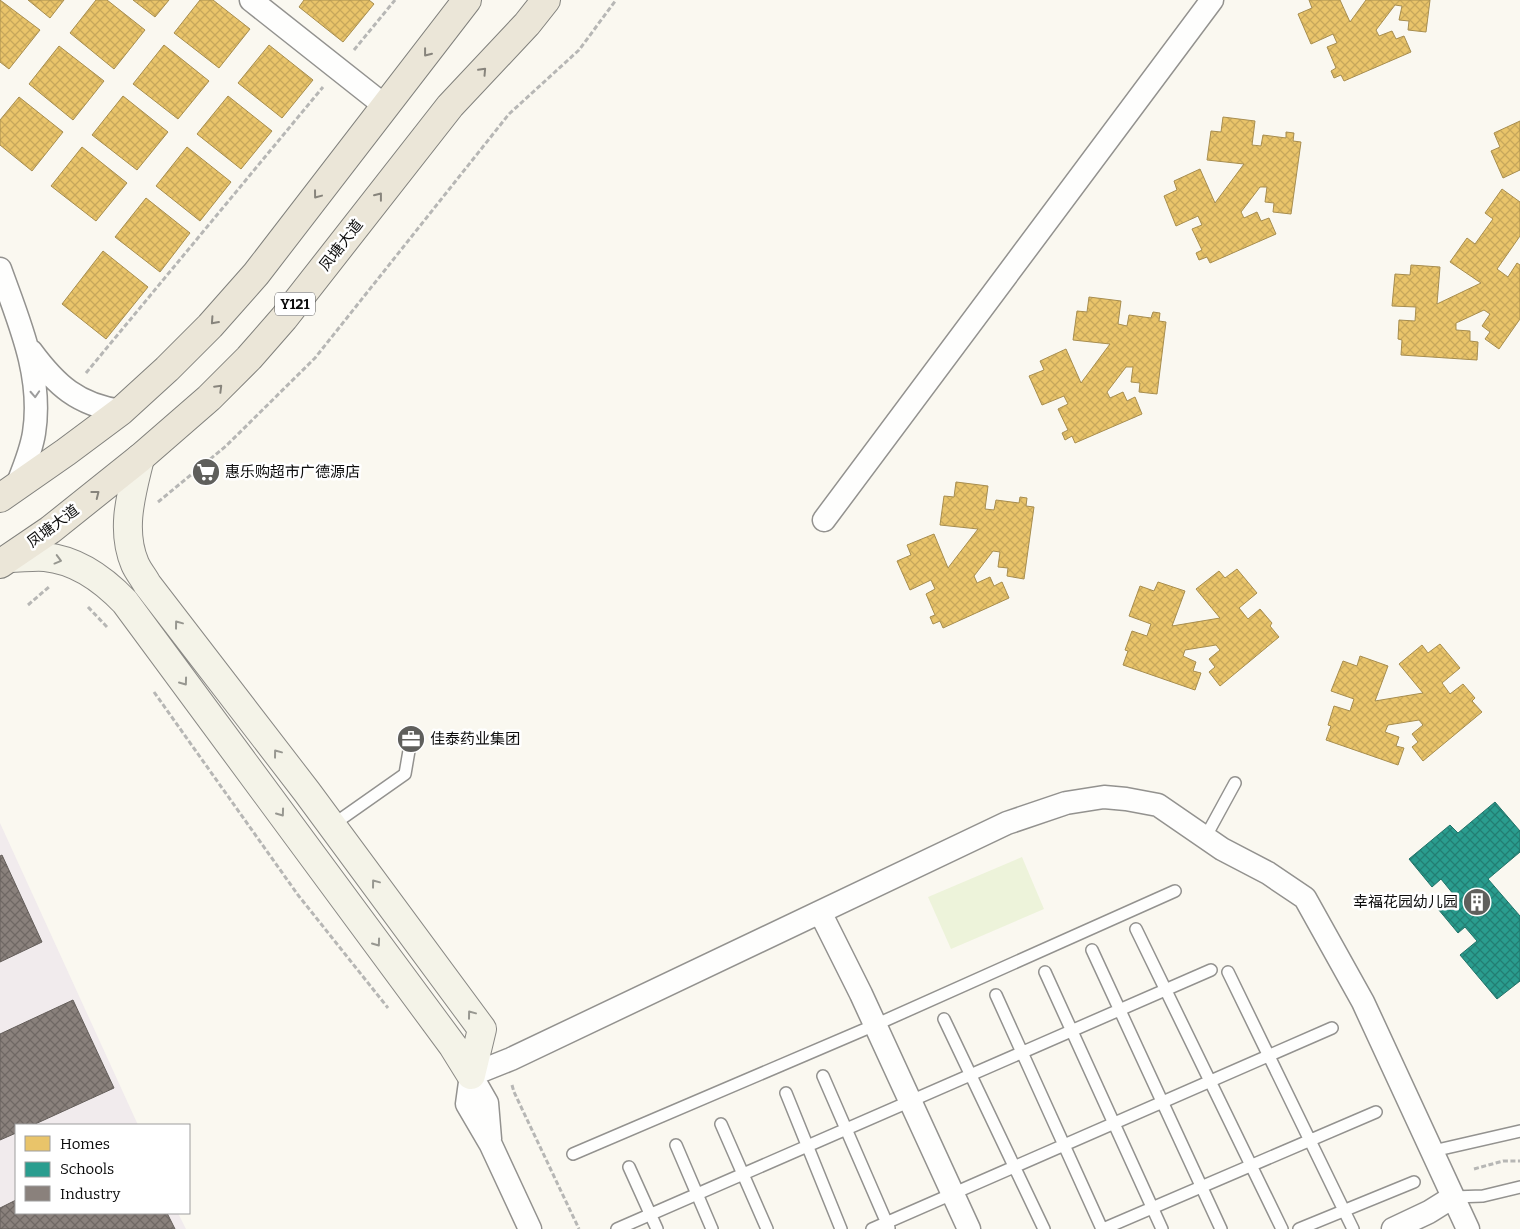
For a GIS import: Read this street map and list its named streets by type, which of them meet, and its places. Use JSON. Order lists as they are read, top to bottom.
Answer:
{
  "streets": {
    "main road": ["凤塘大道", "Y121"]
  },
  "places": {
    "supermarket": ["惠乐购超市广德源店"],
    "office": ["佳泰药业集团"],
    "building": ["幸福花园幼儿园"]
  },
  "legend": ["Homes", "Schools", "Industry"]
}
